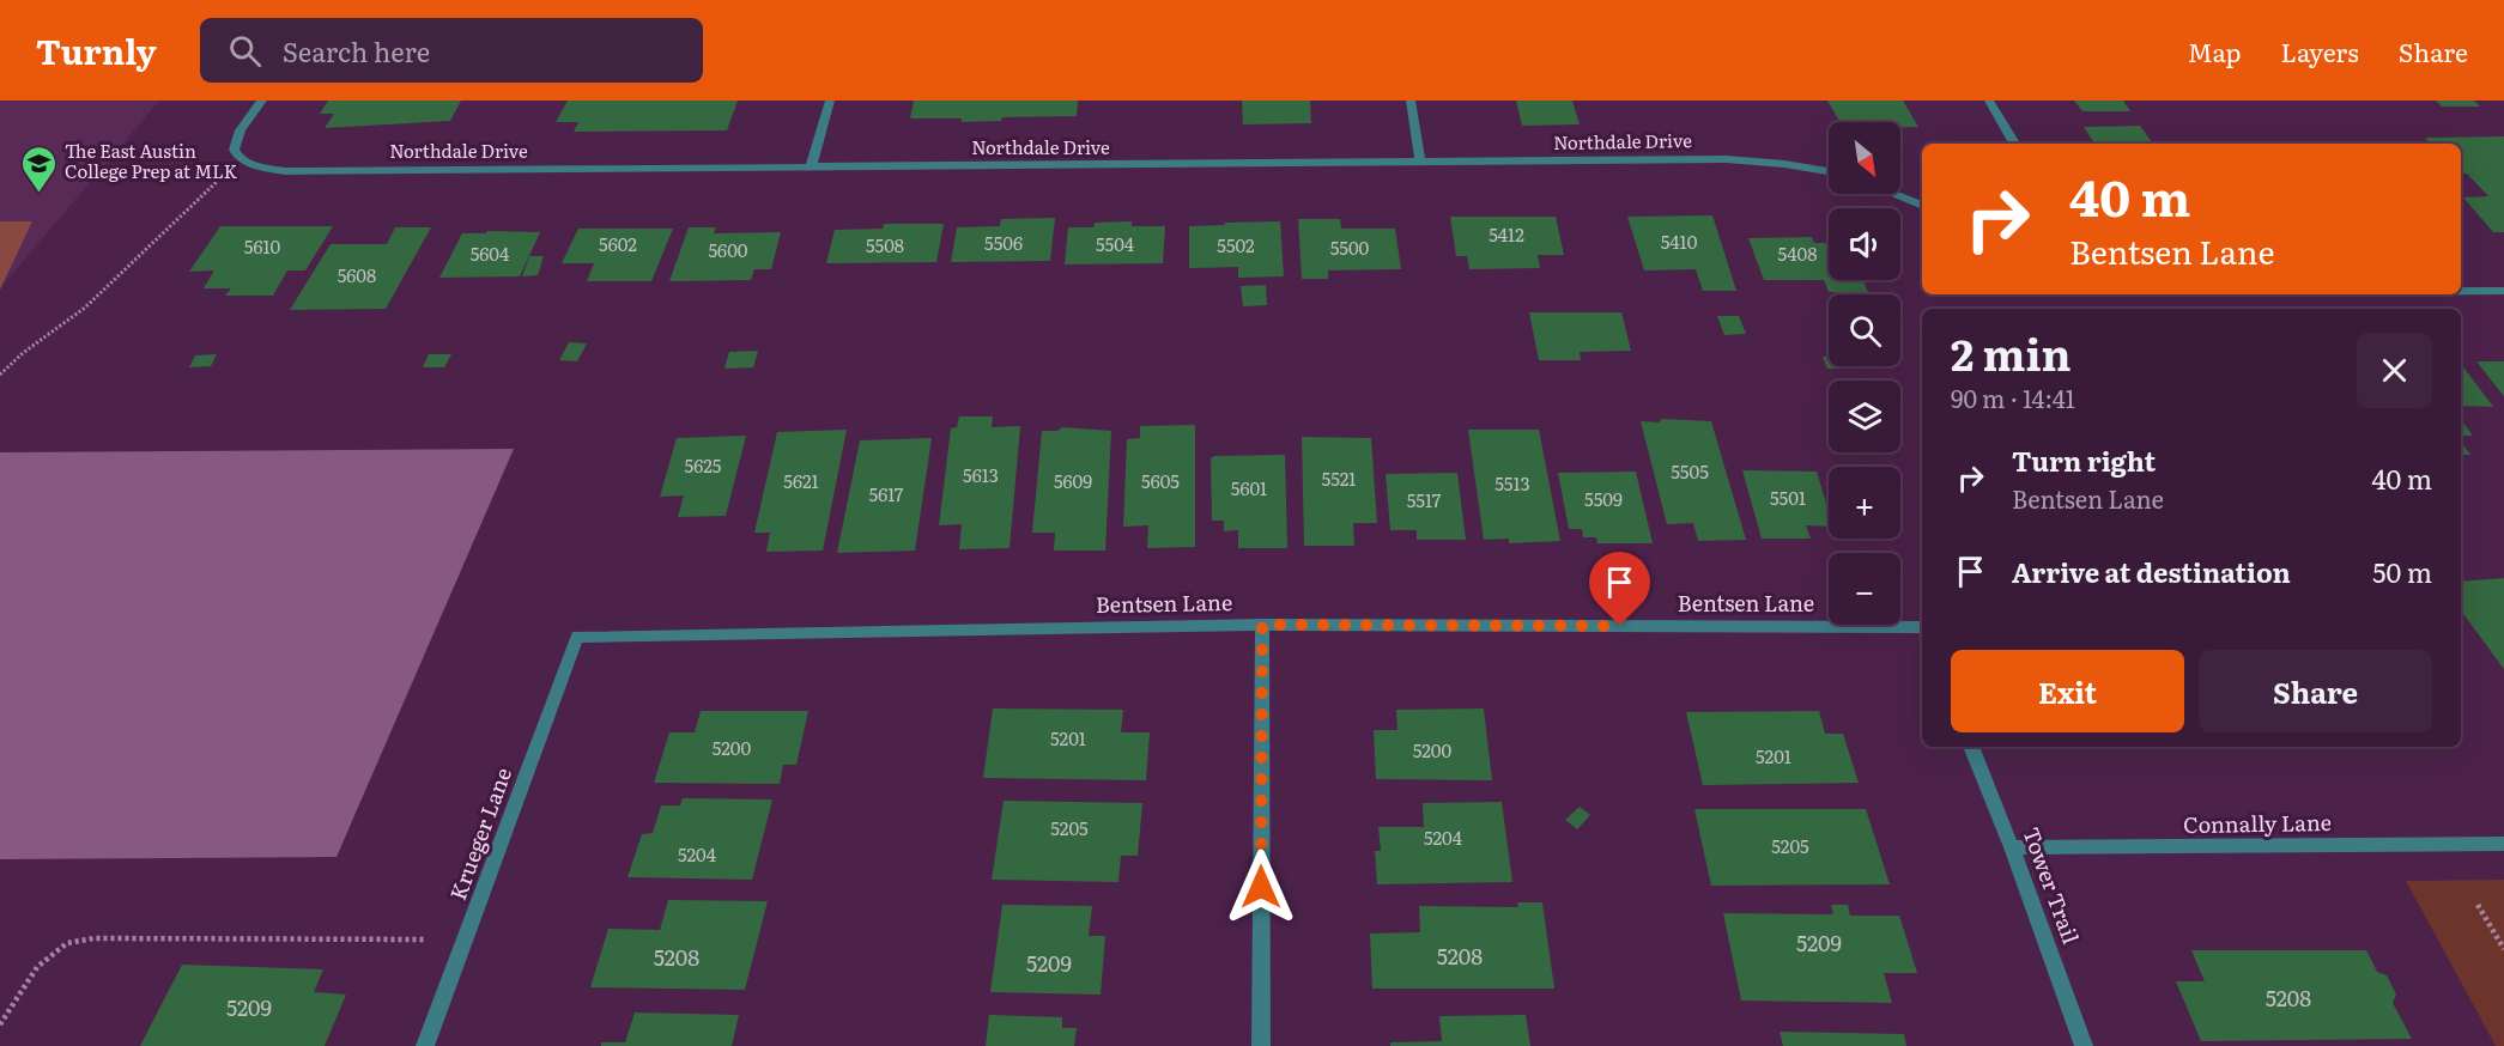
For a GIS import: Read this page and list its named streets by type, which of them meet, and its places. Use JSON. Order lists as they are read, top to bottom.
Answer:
{
  "streets": {
    "street": [
      "Northdale Drive",
      "Bentsen Lane",
      "Connally Lane",
      "Krueger Lane",
      "Tower Trail"
    ]
  },
  "crossings": [
    ["Bentsen Lane", "Krueger Lane"],
    ["Connally Lane", "Tower Trail"]
  ],
  "places": {
    "school or university": ["The East Austin College Prep at MLK"]
  },
  "house_numbers": [
    "5412",
    "5410",
    "5506",
    "5602",
    "5504",
    "5508",
    "5502",
    "5610",
    "5500",
    "5600",
    "5604",
    "5408",
    "5608",
    "5625",
    "5505",
    "5613",
    "5521",
    "5621",
    "5609",
    "5605",
    "5513",
    "5601",
    "5617",
    "5501",
    "5509",
    "5517",
    "5201",
    "5200",
    "5200",
    "5201",
    "5205",
    "5204",
    "5205",
    "5204",
    "5209",
    "5208",
    "5208",
    "5209",
    "5208",
    "5209"
  ],
  "north": "bottom right",
  "page": {
    "header": "Turnly",
    "search": "Search here",
    "nav": ["Map", "Layers", "Share"],
    "map_buttons": ["+", "−"],
    "turn": ["40 m", "Bentsen Lane"],
    "heading": ["2 min", "90 m · 14:41"],
    "list": [
      {
        "name": "Turn right",
        "note": "Bentsen Lane",
        "value": "40 m"
      },
      {
        "name": "Arrive at destination",
        "value": "50 m"
      }
    ],
    "buttons": ["Exit", "Share"]
  }
}
